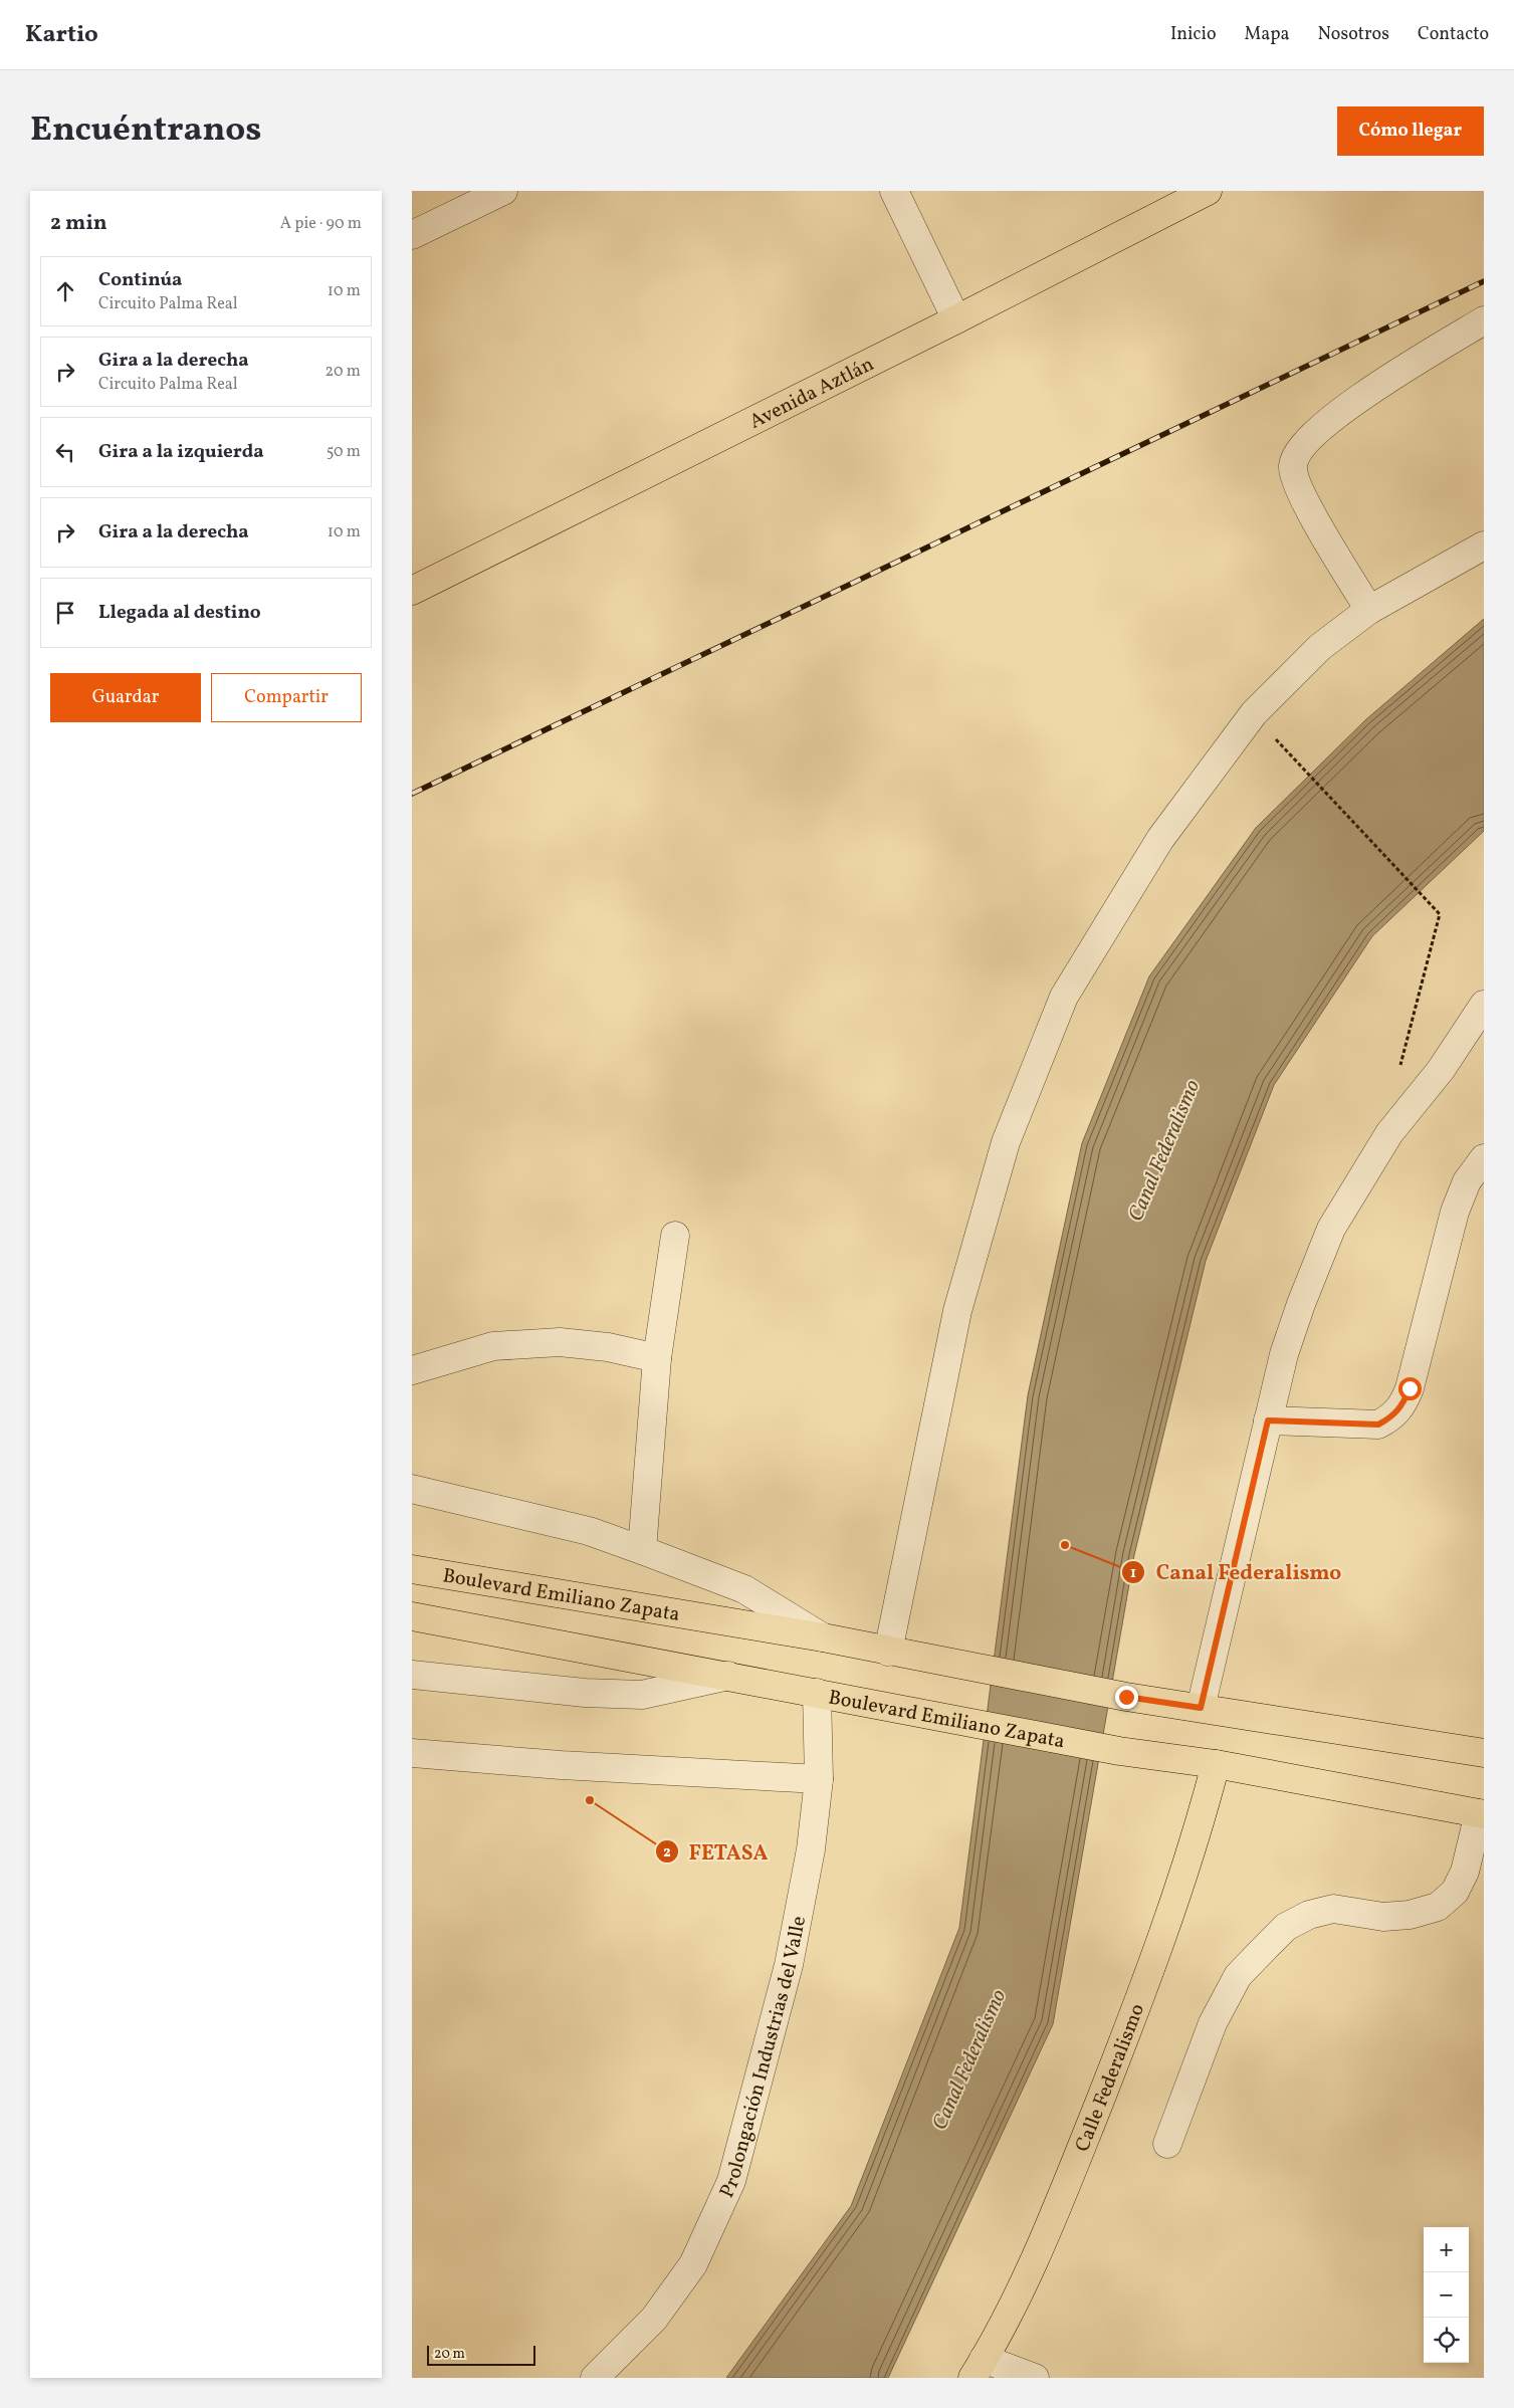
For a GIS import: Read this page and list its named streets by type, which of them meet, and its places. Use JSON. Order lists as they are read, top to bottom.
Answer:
{
  "streets": {
    "main road": ["Avenida Aztlán", "Boulevard Emiliano Zapata", "Calle Federalismo"],
    "street": ["Prolongación Industrias del Valle"]
  },
  "crossings": [
    ["Boulevard Emiliano Zapata", "Prolongación Industrias del Valle"],
    ["Boulevard Emiliano Zapata", "Calle Federalismo"]
  ],
  "water": ["Canal Federalismo"],
  "places": ["Canal Federalismo", "FETASA"],
  "scale_bar": "20 m",
  "page": {
    "header": "Kartio",
    "nav": [
      "Inicio",
      "Mapa",
      "Nosotros",
      "Contacto"
    ],
    "title": "Encuéntranos",
    "buttons": [
      "Cómo llegar",
      ["Guardar", "Compartir"]
    ],
    "heading": ["2 min", "A pie · 90 m"],
    "list": [
      ["Continúa", "Circuito Palma Real", "10 m"],
      ["Gira a la derecha", "Circuito Palma Real", "20 m"],
      ["Gira a la izquierda", "50 m"],
      ["Gira a la derecha", "10 m"],
      "Llegada al destino"
    ],
    "map_buttons": ["+", "−"],
    "scale": "20 m"
  }
}
